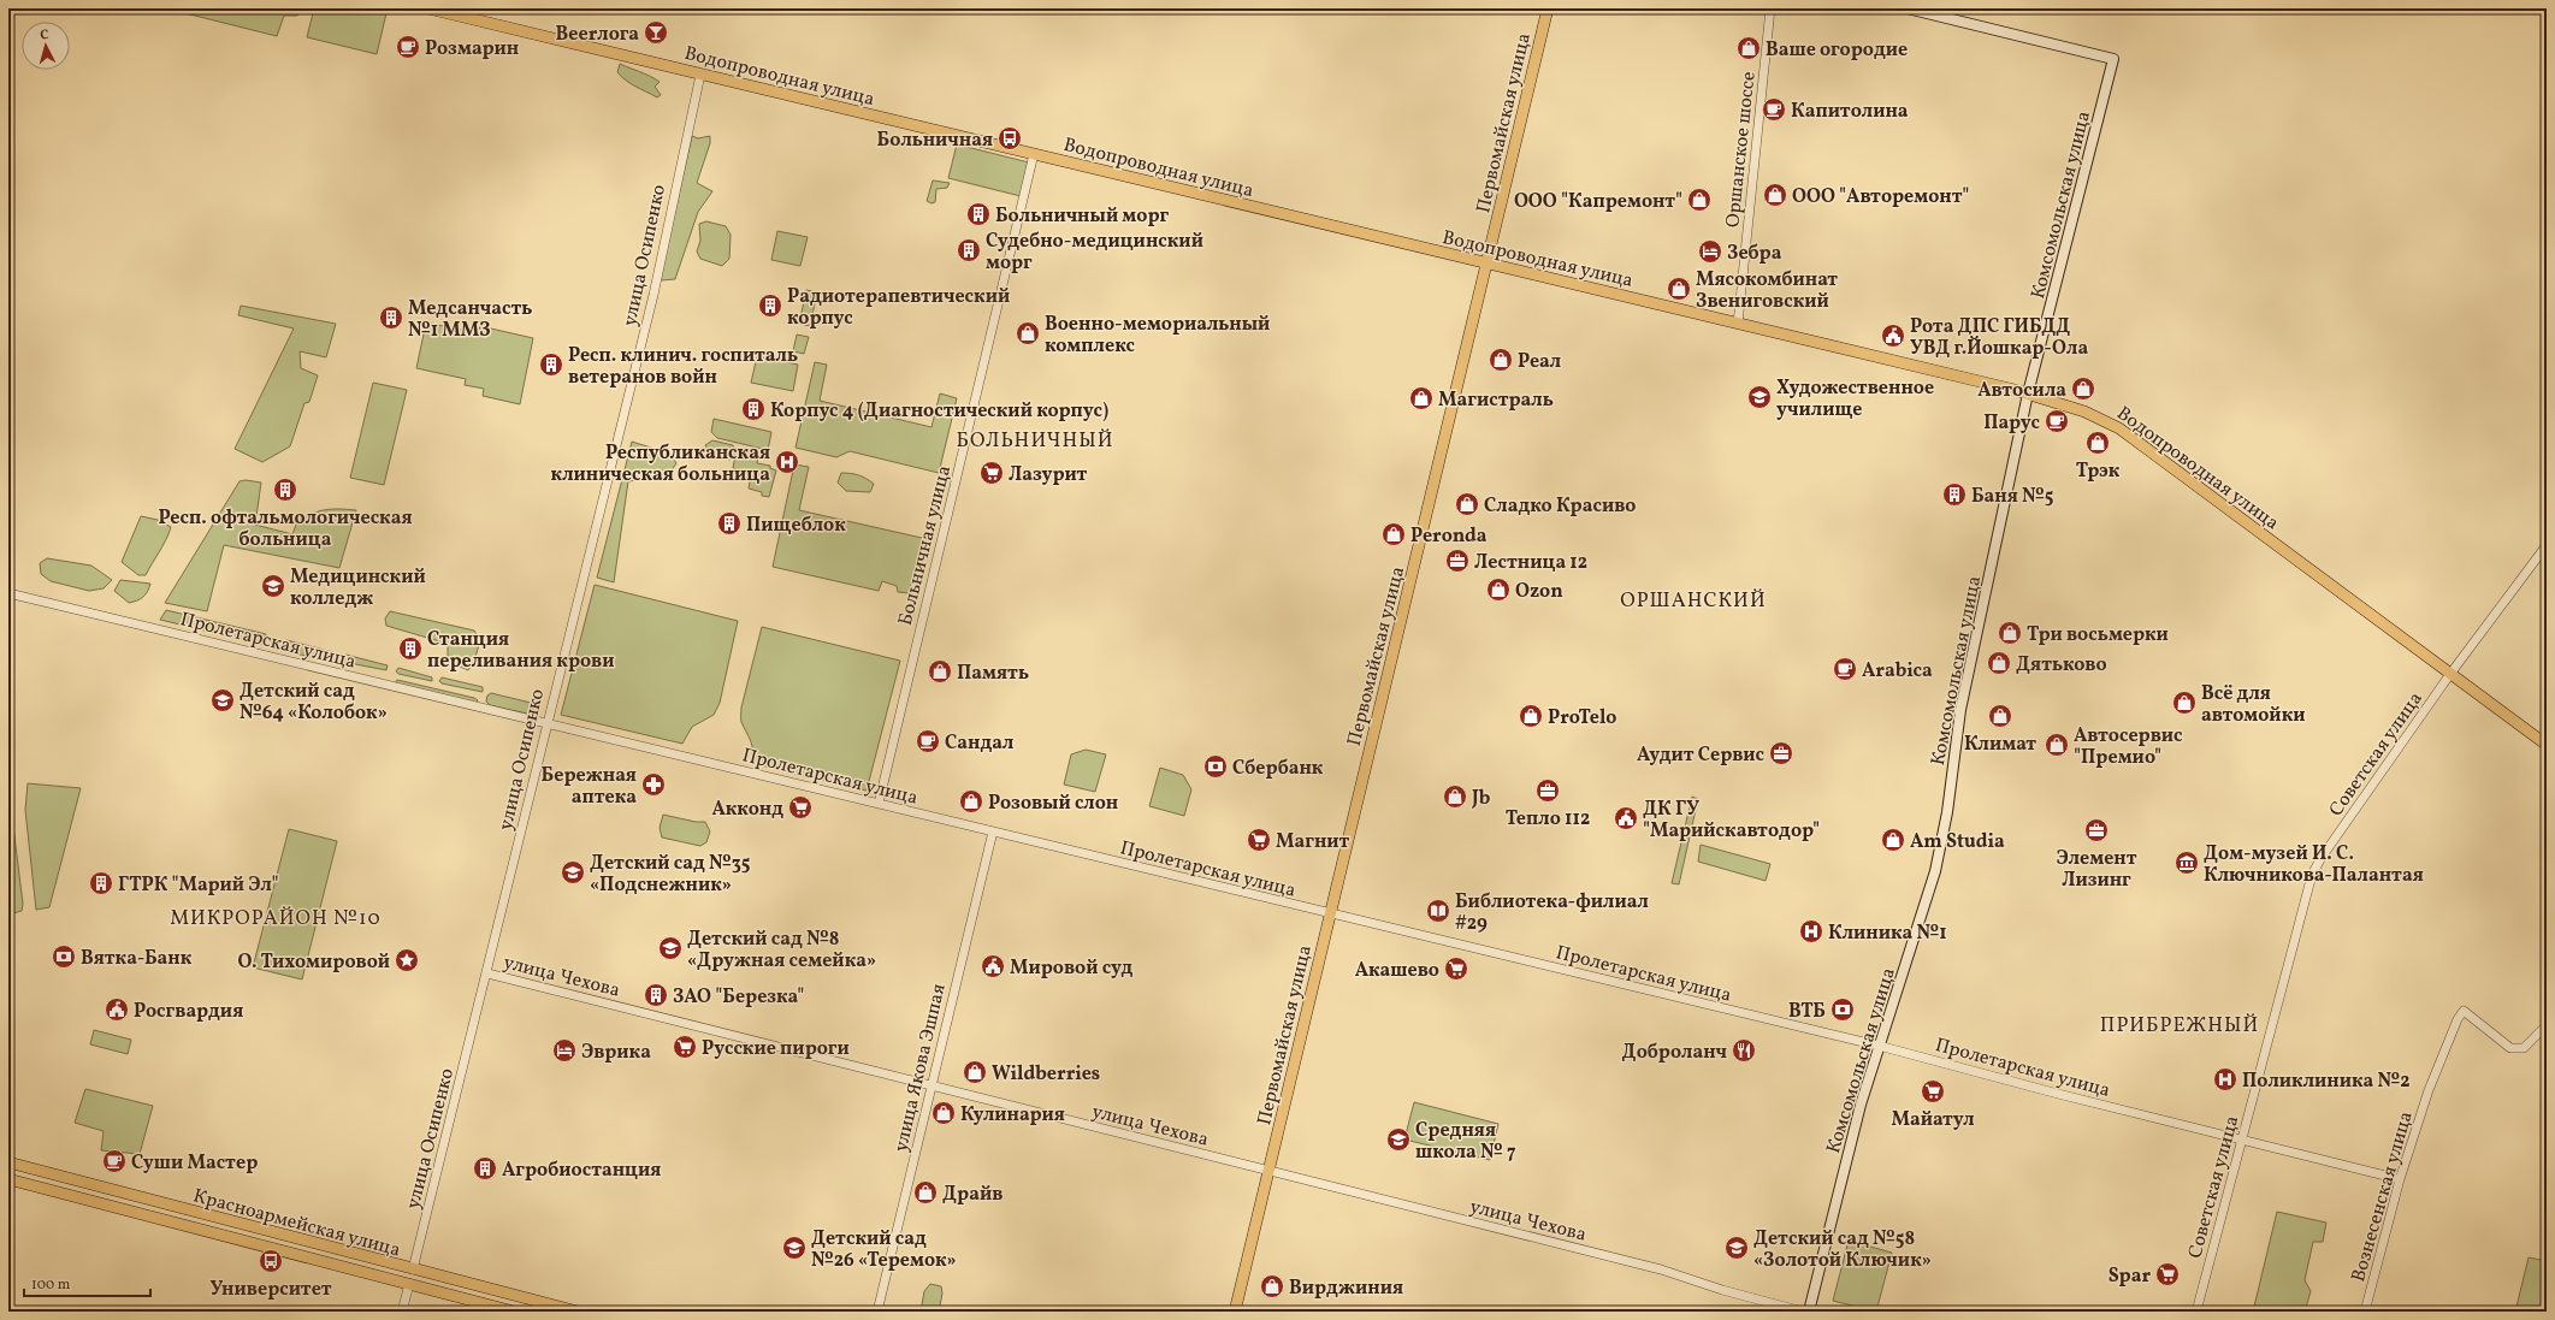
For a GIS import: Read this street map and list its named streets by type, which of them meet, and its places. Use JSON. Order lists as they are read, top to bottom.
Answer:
{
  "streets": {
    "main road": [
      "Водопроводная улица",
      "Первомайская улица",
      "Комсомольская улица",
      "улица Осипенко",
      "Красноармейская улица"
    ],
    "street": [
      "Оршанское шоссе",
      "Больничная улица",
      "Пролетарская улица",
      "Советская улица",
      "улица Чехова",
      "улица Якова Эшпая",
      "Вознесенская улица"
    ]
  },
  "crossings": [
    ["Водопроводная улица", "Первомайская улица"],
    ["Водопроводная улица", "Оршанское шоссе"],
    ["Водопроводная улица", "Комсомольская улица"],
    ["Водопроводная улица", "улица Осипенко"],
    ["Водопроводная улица", "Больничная улица"],
    ["Водопроводная улица", "Советская улица"],
    ["Первомайская улица", "Пролетарская улица"],
    ["Первомайская улица", "улица Чехова"],
    ["Комсомольская улица", "Пролетарская улица"],
    ["улица Осипенко", "Пролетарская улица"],
    ["улица Осипенко", "улица Чехова"],
    ["улица Осипенко", "Красноармейская улица"],
    ["Больничная улица", "Пролетарская улица"],
    ["Пролетарская улица", "Советская улица"],
    ["Пролетарская улица", "улица Якова Эшпая"],
    ["Пролетарская улица", "Вознесенская улица"],
    ["улица Чехова", "улица Якова Эшпая"]
  ],
  "districts": [
    "БОЛЬНИЧНЫЙ",
    "ОРШАНСКИЙ",
    "МИКРОРАЙОН №10",
    "ПРИБРЕЖНЫЙ"
  ],
  "places": {
    "bar": ["Beerлога"],
    "cafe": [
      "Розмарин",
      "Капитолина",
      "Парус",
      "Arabica",
      "Сандал",
      "Суши Мастер"
    ],
    "shop": [
      "Ваше огородие",
      "ООО \"Авторемонт\"",
      "ООО \"Капремонт\"",
      "Мясокомбинат Звениговский",
      "Военно-мемориальный комплекс",
      "Реал",
      "Автосила",
      "Магистраль",
      "Трэк",
      "Сладко Красиво",
      "Peronda",
      "Ozon",
      "Три восьмерки",
      "Дятьково",
      "Память",
      "Всё для автомойки",
      "ProTelo",
      "Климат",
      "Автосервис \"Премио\"",
      "Jb",
      "Розовый слон",
      "Am Studia",
      "Wildberries",
      "Кулинария",
      "Драйв",
      "Вирджиния"
    ],
    "bus stop": ["Больничная", "Университет"],
    "building": [
      "Больничный морг",
      "Судебно-медицинский морг",
      "Радиотерапевтический корпус",
      "Медсанчасть №1 ММЗ",
      "Респ. клинич. госпиталь ветеранов войн",
      "Корпус 4 (Диагностический корпус)",
      "Респ. офтальмологическая больница",
      "Баня №5",
      "Пищеблок",
      "Станция переливания крови",
      "ГТРК \"Марий Эл\"",
      "ЗАО \"Березка\"",
      "Агробиостанция"
    ],
    "hotel": ["Зебра", "Эврика"],
    "public building": [
      "Рота ДПС ГИБДД УВД г.Йошкар-Ола",
      "ДК ГУ \"Марийскавтодор\"",
      "Мировой суд",
      "Росгвардия"
    ],
    "school or university": [
      "Художественное училище",
      "Медицинский колледж",
      "Детский сад №64 «Колобок»",
      "Детский сад №35 «Подснежник»",
      "Детский сад №8 «Дружная семейка»",
      "Средняя школа № 7",
      "Детский сад №26 «Теремок»",
      "Детский сад №58 «Золотой Ключик»"
    ],
    "hospital": ["Республиканская клиническая больница", "Клиника №1", "Поликлиника №2"],
    "supermarket": [
      "Лазурит",
      "Акконд",
      "Магнит",
      "Акашево",
      "Русские пироги",
      "Майатул",
      "Spar"
    ],
    "office": [
      "Лестница 12",
      "Аудит Сервис",
      "Тепло 112",
      "Элемент Лизинг"
    ],
    "bank": ["Сбербанк", "Вятка-Банк", "ВТБ"],
    "pharmacy": ["Бережная аптека"],
    "museum": ["Дом-музей И. С. Ключникова-Палантая"],
    "library": ["Библиотека-филиал #29"],
    "place": ["О. Тихомировой"],
    "restaurant": ["Доброланч"]
  },
  "scale_bar": "100 m",
  "north": "top"
}
